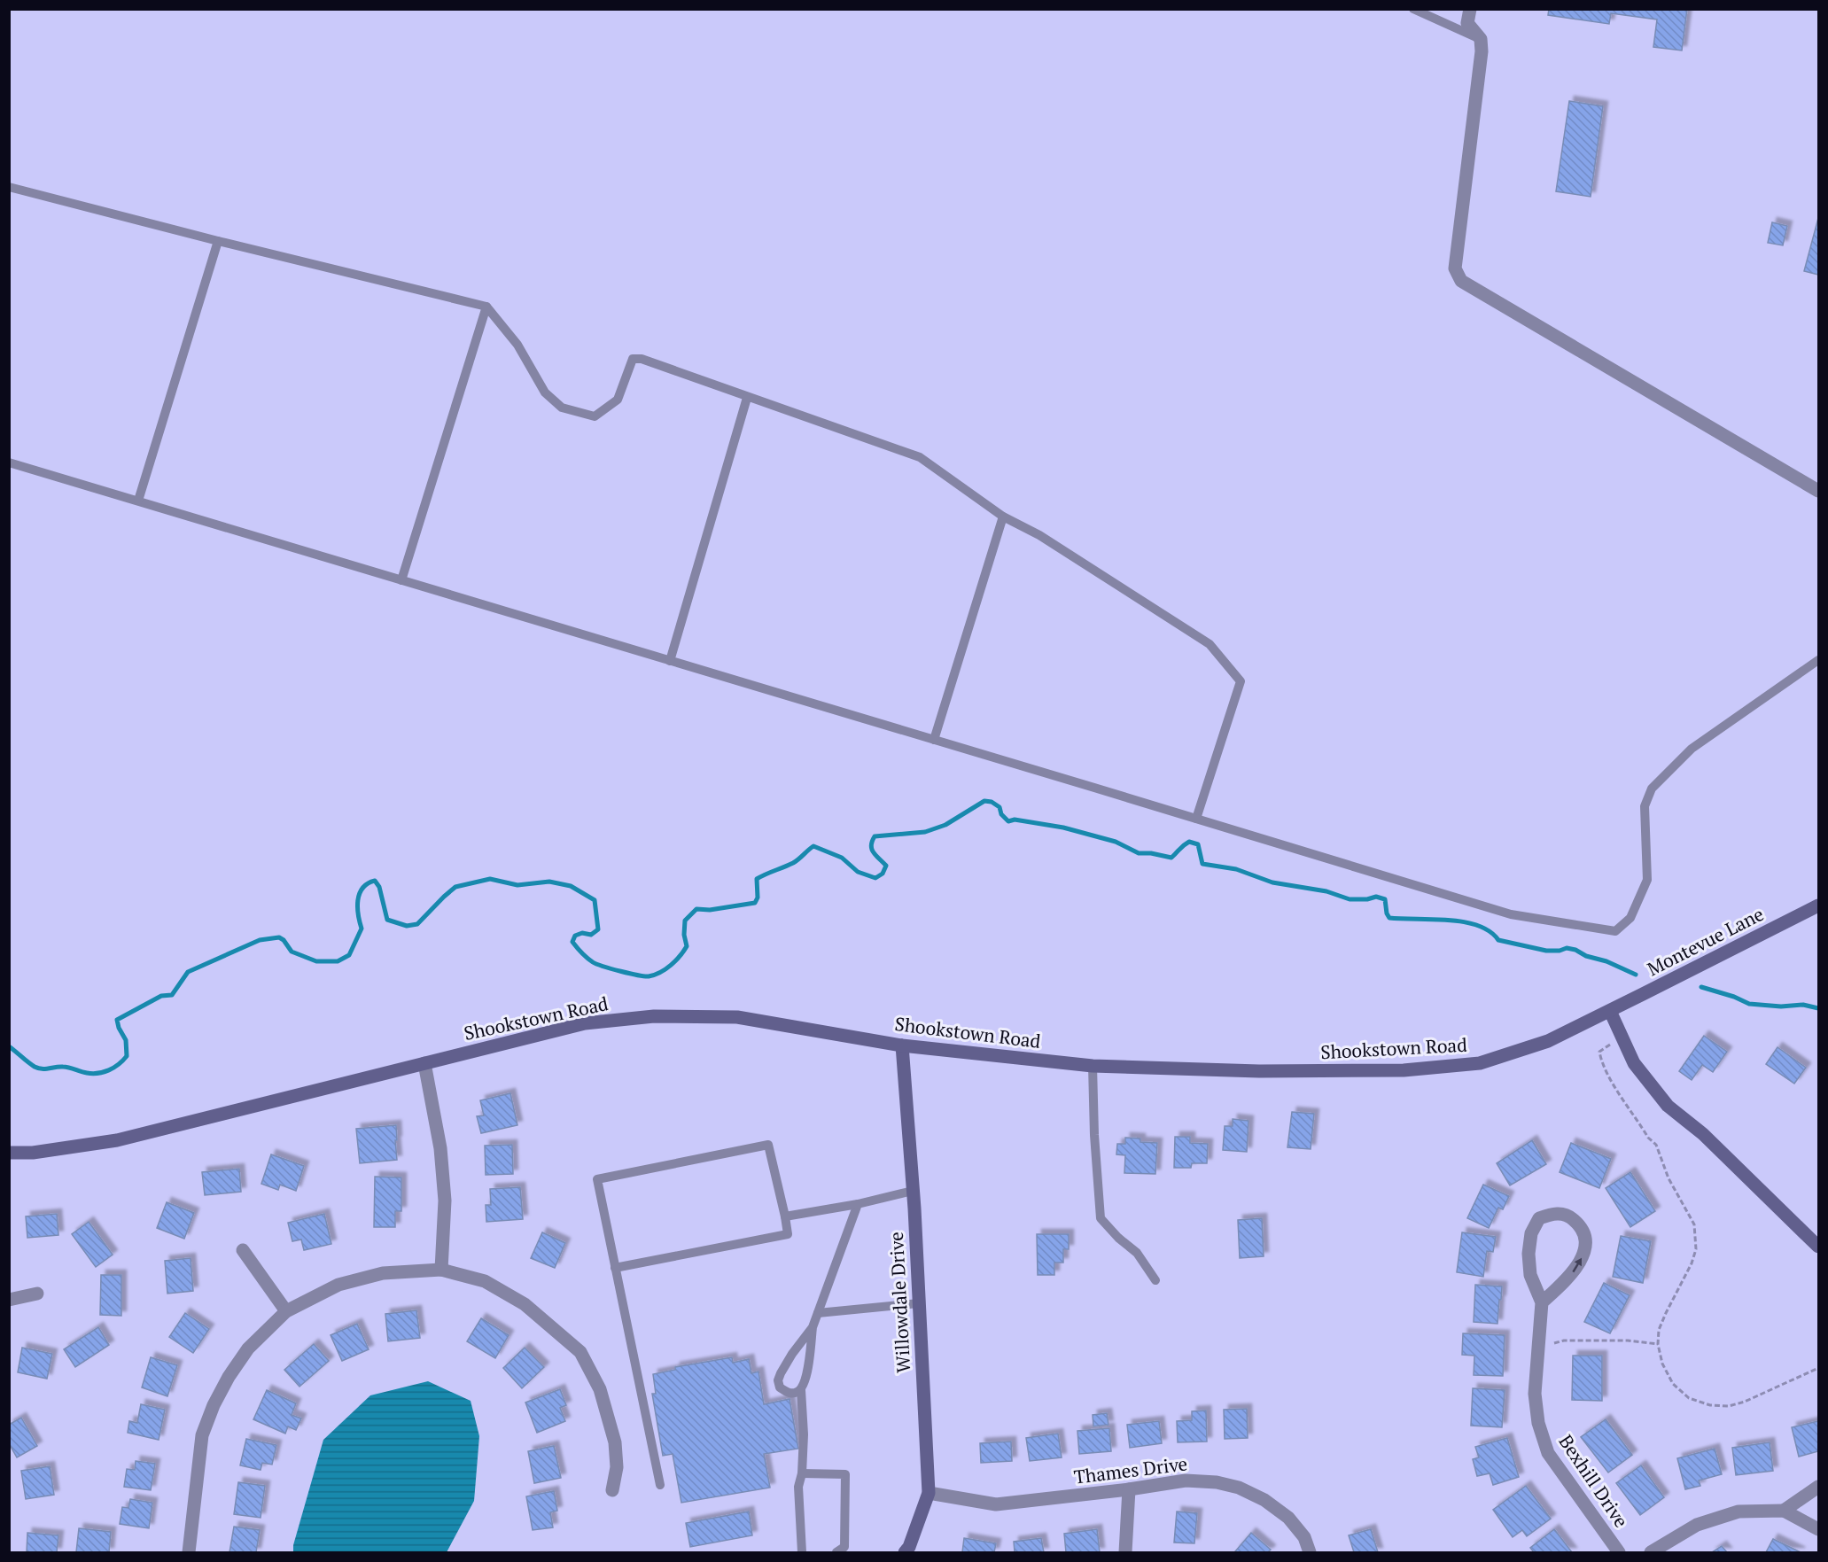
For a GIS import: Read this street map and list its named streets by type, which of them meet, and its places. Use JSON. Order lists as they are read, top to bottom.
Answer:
{
  "streets": {
    "street": [
      "Montevue Lane",
      "Shookstown Road",
      "Willowdale Drive",
      "Thames Drive",
      "Bexhill Drive"
    ]
  },
  "crossings": [
    ["Montevue Lane", "Shookstown Road"],
    ["Shookstown Road", "Willowdale Drive"],
    ["Willowdale Drive", "Thames Drive"]
  ]
}
